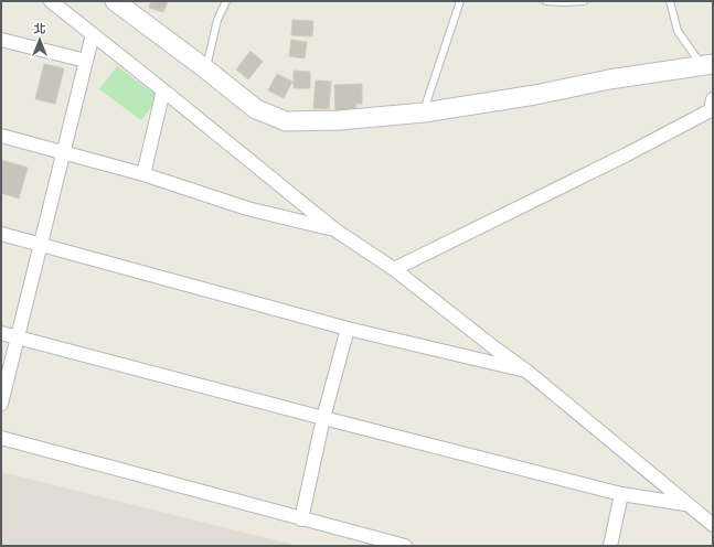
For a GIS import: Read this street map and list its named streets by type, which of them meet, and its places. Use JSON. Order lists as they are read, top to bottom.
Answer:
{
  "north": "top"
}
